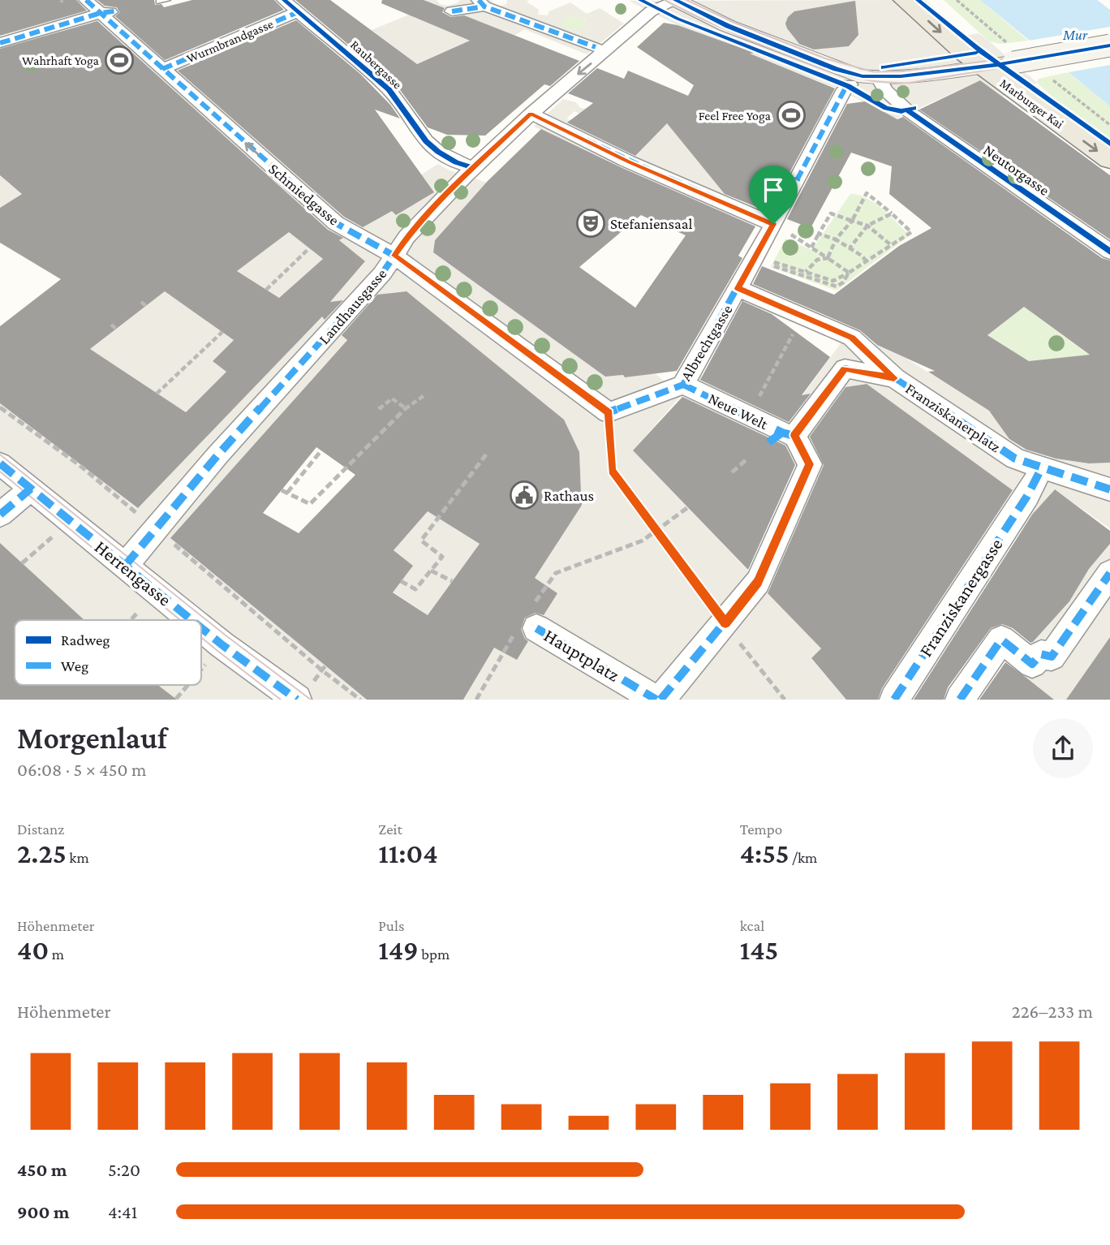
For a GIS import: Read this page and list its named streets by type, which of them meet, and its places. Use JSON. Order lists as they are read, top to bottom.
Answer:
{
  "streets": {
    "main road": ["Marburger Kai"],
    "street": [
      "Wurmbrandgasse",
      "Raubergasse",
      "Neutorgasse",
      "Schmiedgasse",
      "Landhausgasse",
      "Albrechtgasse",
      "Neue Welt",
      "Franziskanerplatz",
      "Herrengasse",
      "Franziskanergasse",
      "Hauptplatz"
    ]
  },
  "crossings": [
    ["Wurmbrandgasse", "Raubergasse"],
    ["Wurmbrandgasse", "Schmiedgasse"],
    ["Raubergasse", "Landhausgasse"],
    ["Schmiedgasse", "Landhausgasse"],
    ["Schmiedgasse", "Albrechtgasse"],
    ["Landhausgasse", "Herrengasse"],
    ["Albrechtgasse", "Neue Welt"],
    ["Neue Welt", "Franziskanerplatz"],
    ["Neue Welt", "Hauptplatz"],
    ["Franziskanerplatz", "Franziskanergasse"],
    ["Franziskanerplatz", "Hauptplatz"]
  ],
  "one_way": ["Marburger Kai", "Schmiedgasse"],
  "water": ["Mur"],
  "places": {
    "sports": ["Wahrhaft Yoga", "Feel Free Yoga"],
    "theatre": ["Stefaniensaal"],
    "public building": ["Rathaus"]
  },
  "legend": ["Radweg", "Weg"],
  "page": {
    "heading": ["Morgenlauf", "06:08 · 5 × 450 m"],
    "stats": [
      ["Distanz", "2.25 km"],
      ["Zeit", "11:04"],
      ["Tempo", "4:55 /km"],
      ["Höhenmeter", "40 m"],
      ["Puls", "149 bpm"],
      ["kcal", "145"]
    ],
    "chart": ["Höhenmeter", "226–233 m"],
    "list": [
      {
        "name": "450 m",
        "note": "5:20"
      },
      {
        "name": "900 m",
        "note": "4:41"
      }
    ]
  }
}
